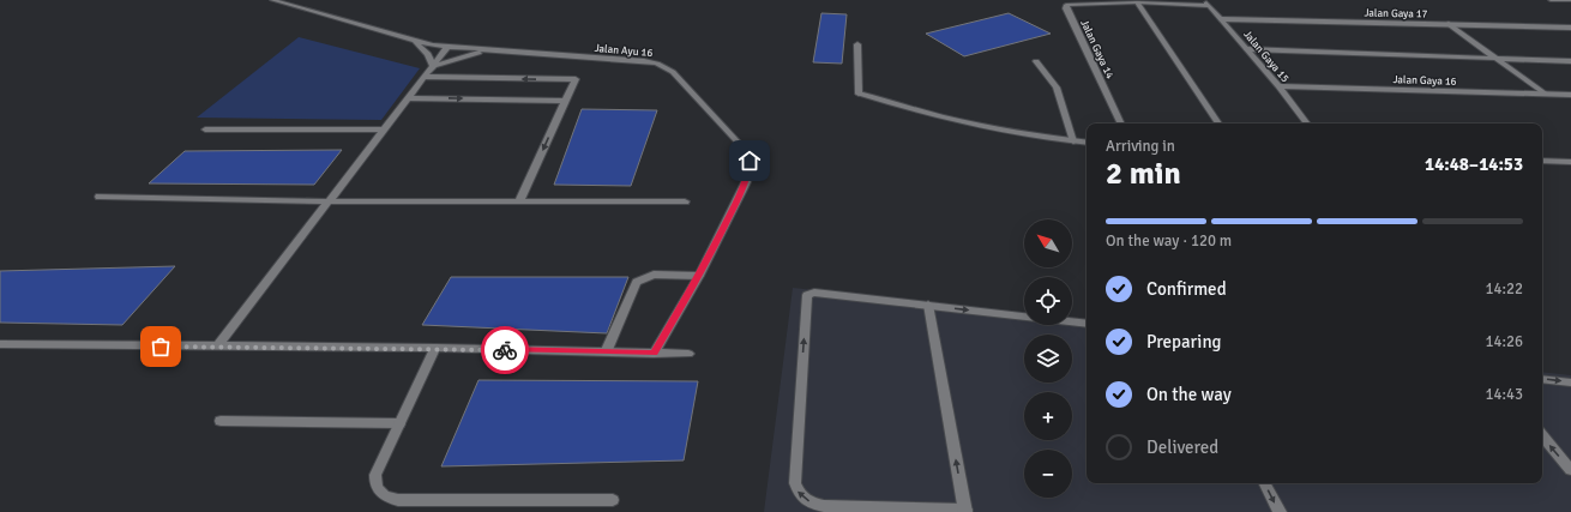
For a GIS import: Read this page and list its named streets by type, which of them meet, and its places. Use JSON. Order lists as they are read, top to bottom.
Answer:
{
  "streets": {
    "street": [
      "Jalan Gaya 17",
      "Jalan Gaya 14",
      "Jalan Ayu 16",
      "Jalan Gaya 15",
      "Jalan Gaya 16"
    ]
  },
  "crossings": [
    ["Jalan Gaya 17", "Jalan Gaya 15"],
    ["Jalan Gaya 14", "Jalan Gaya 15"],
    ["Jalan Gaya 15", "Jalan Gaya 16"]
  ],
  "north": "top left",
  "page": {
    "heading": ["2 min", "Arriving in", "14:48–14:53"],
    "bar": "On the way · 120 m",
    "map_buttons": ["+", "−"],
    "list": [
      ["Confirmed", "14:22"],
      ["Preparing", "14:26"],
      ["On the way", "14:43"],
      "Delivered"
    ]
  }
}
